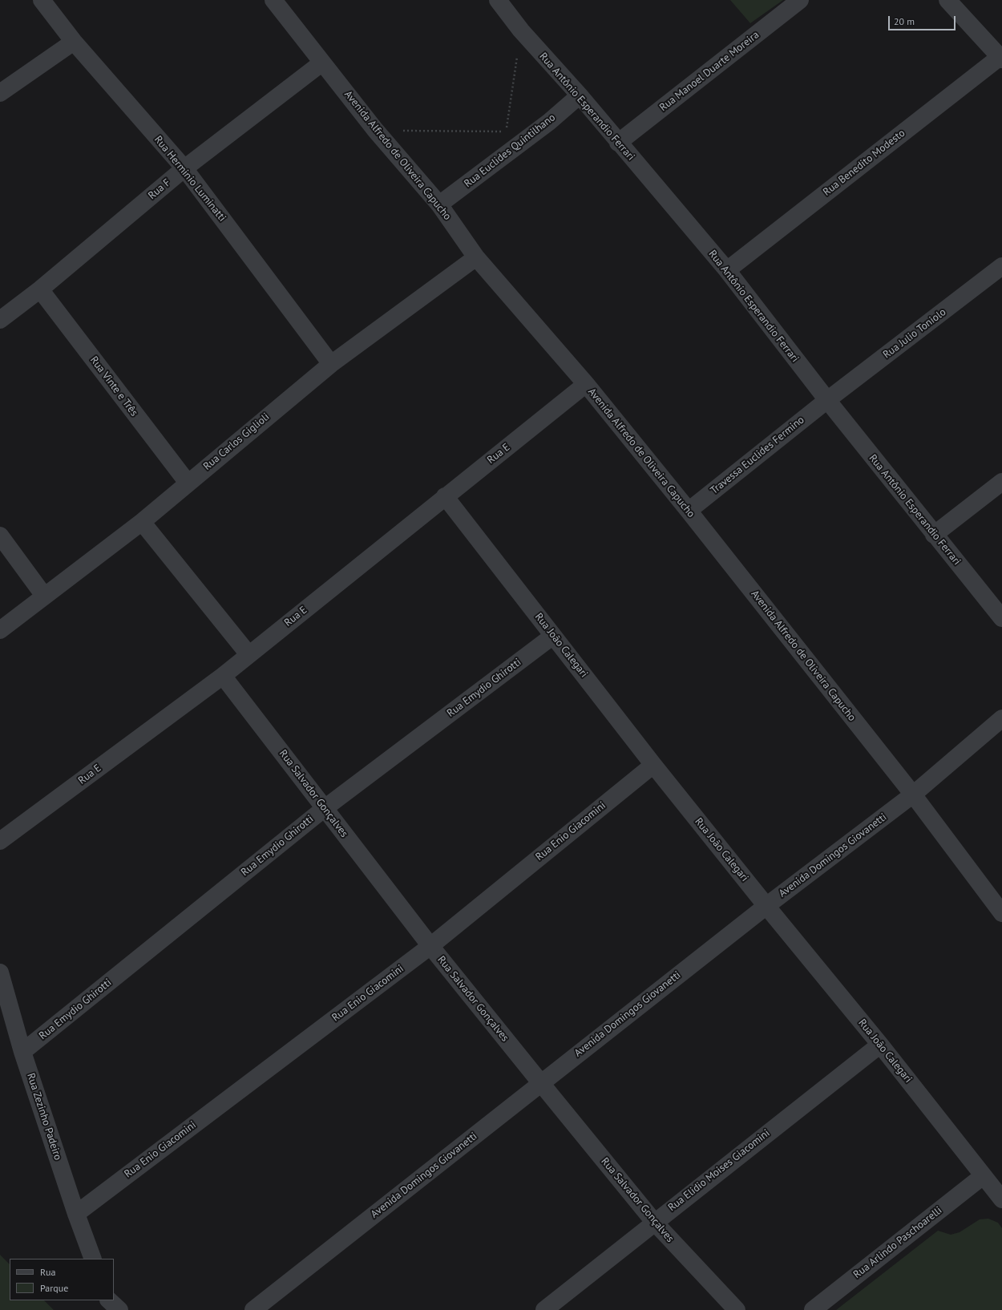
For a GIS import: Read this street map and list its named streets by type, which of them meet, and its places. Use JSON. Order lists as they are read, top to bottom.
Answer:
{
  "streets": {
    "street": [
      "Rua Manoel Duarte Moreira",
      "Rua Antônio Esperandio Ferrari",
      "Rua Euclides Quintilhano",
      "Avenida Alfredo de Oliveira Capucho",
      "Rua Benedito Modesto",
      "Rua Herminio Luminatti",
      "Rua F",
      "Rua Julio Toniolo",
      "Rua Vinte e Três",
      "Rua Carlos Giglioli",
      "Rua E",
      "Travessa Euclides Fermino",
      "Rua João Calegari",
      "Rua Emydio Ghirotti",
      "Rua Salvador Gonçalves",
      "Rua Enio Giacomini",
      "Avenida Domingos Giovanetti",
      "Rua Zezinho Padeiro",
      "Rua Elidio Moises Giacomini",
      "Rua Arlindo Paschoarelli"
    ]
  },
  "crossings": [
    ["Rua Manoel Duarte Moreira", "Rua Antônio Esperandio Ferrari"],
    ["Rua Antônio Esperandio Ferrari", "Rua Euclides Quintilhano"],
    ["Rua Antônio Esperandio Ferrari", "Rua Benedito Modesto"],
    ["Rua Antônio Esperandio Ferrari", "Rua Julio Toniolo"],
    ["Rua Antônio Esperandio Ferrari", "Travessa Euclides Fermino"],
    ["Rua Euclides Quintilhano", "Avenida Alfredo de Oliveira Capucho"],
    ["Avenida Alfredo de Oliveira Capucho", "Rua F"],
    ["Avenida Alfredo de Oliveira Capucho", "Rua Carlos Giglioli"],
    ["Avenida Alfredo de Oliveira Capucho", "Rua E"],
    ["Avenida Alfredo de Oliveira Capucho", "Travessa Euclides Fermino"],
    ["Avenida Alfredo de Oliveira Capucho", "Avenida Domingos Giovanetti"],
    ["Rua Herminio Luminatti", "Rua F"],
    ["Rua Herminio Luminatti", "Rua Carlos Giglioli"],
    ["Rua F", "Rua Vinte e Três"],
    ["Rua Julio Toniolo", "Travessa Euclides Fermino"],
    ["Rua Vinte e Três", "Rua Carlos Giglioli"],
    ["Rua E", "Rua João Calegari"],
    ["Rua E", "Rua Salvador Gonçalves"],
    ["Rua João Calegari", "Rua Emydio Ghirotti"],
    ["Rua João Calegari", "Rua Enio Giacomini"],
    ["Rua João Calegari", "Avenida Domingos Giovanetti"],
    ["Rua João Calegari", "Rua Elidio Moises Giacomini"],
    ["Rua João Calegari", "Rua Arlindo Paschoarelli"],
    ["Rua Emydio Ghirotti", "Rua Salvador Gonçalves"],
    ["Rua Emydio Ghirotti", "Rua Zezinho Padeiro"],
    ["Rua Salvador Gonçalves", "Rua Enio Giacomini"],
    ["Rua Salvador Gonçalves", "Avenida Domingos Giovanetti"],
    ["Rua Salvador Gonçalves", "Rua Elidio Moises Giacomini"],
    ["Rua Enio Giacomini", "Rua Zezinho Padeiro"]
  ],
  "legend": ["Rua", "Parque"],
  "scale_bar": "20 m"
}
